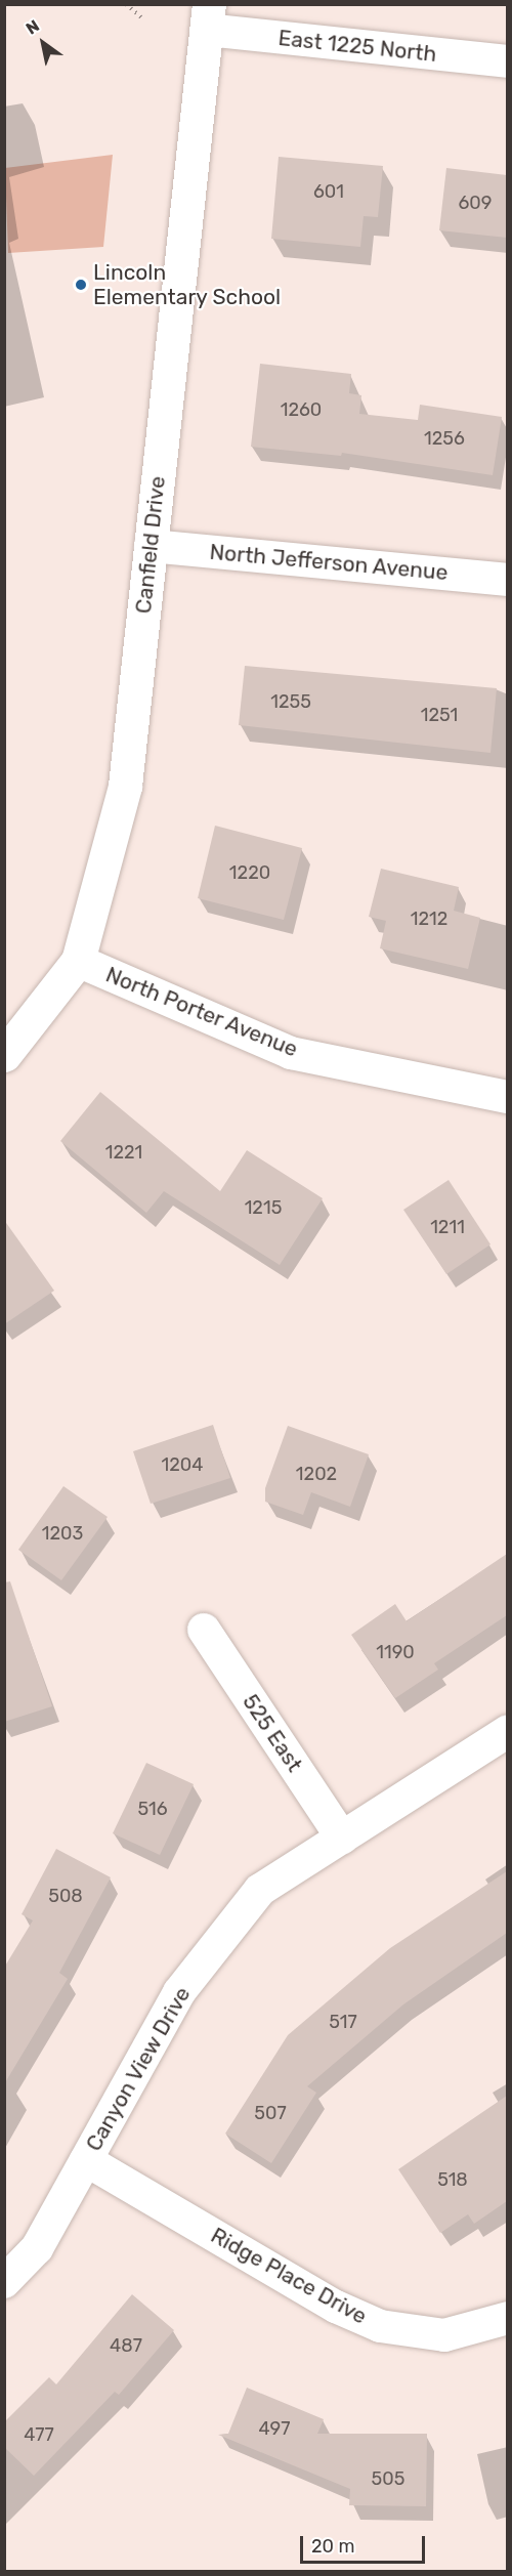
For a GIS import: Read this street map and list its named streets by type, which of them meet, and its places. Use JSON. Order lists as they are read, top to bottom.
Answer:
{
  "streets": {
    "street": [
      "East 1225 North",
      "Canfield Drive",
      "North Jefferson Avenue",
      "North Porter Avenue",
      "525 East",
      "Canyon View Drive",
      "Ridge Place Drive"
    ]
  },
  "crossings": [
    ["East 1225 North", "Canfield Drive"],
    ["Canfield Drive", "North Jefferson Avenue"],
    ["Canfield Drive", "North Porter Avenue"],
    ["525 East", "Canyon View Drive"],
    ["Canyon View Drive", "Ridge Place Drive"]
  ],
  "places": ["Lincoln Elementary School"],
  "house_numbers": [
    "601",
    "609",
    "1260",
    "1256",
    "1255",
    "1251",
    "1220",
    "1212",
    "1221",
    "1215",
    "1211",
    "1204",
    "1202",
    "1203",
    "1190",
    "516",
    "508",
    "517",
    "507",
    "518",
    "487",
    "497",
    "477",
    "505"
  ],
  "scale_bar": "20 m",
  "north": "top left"
}
